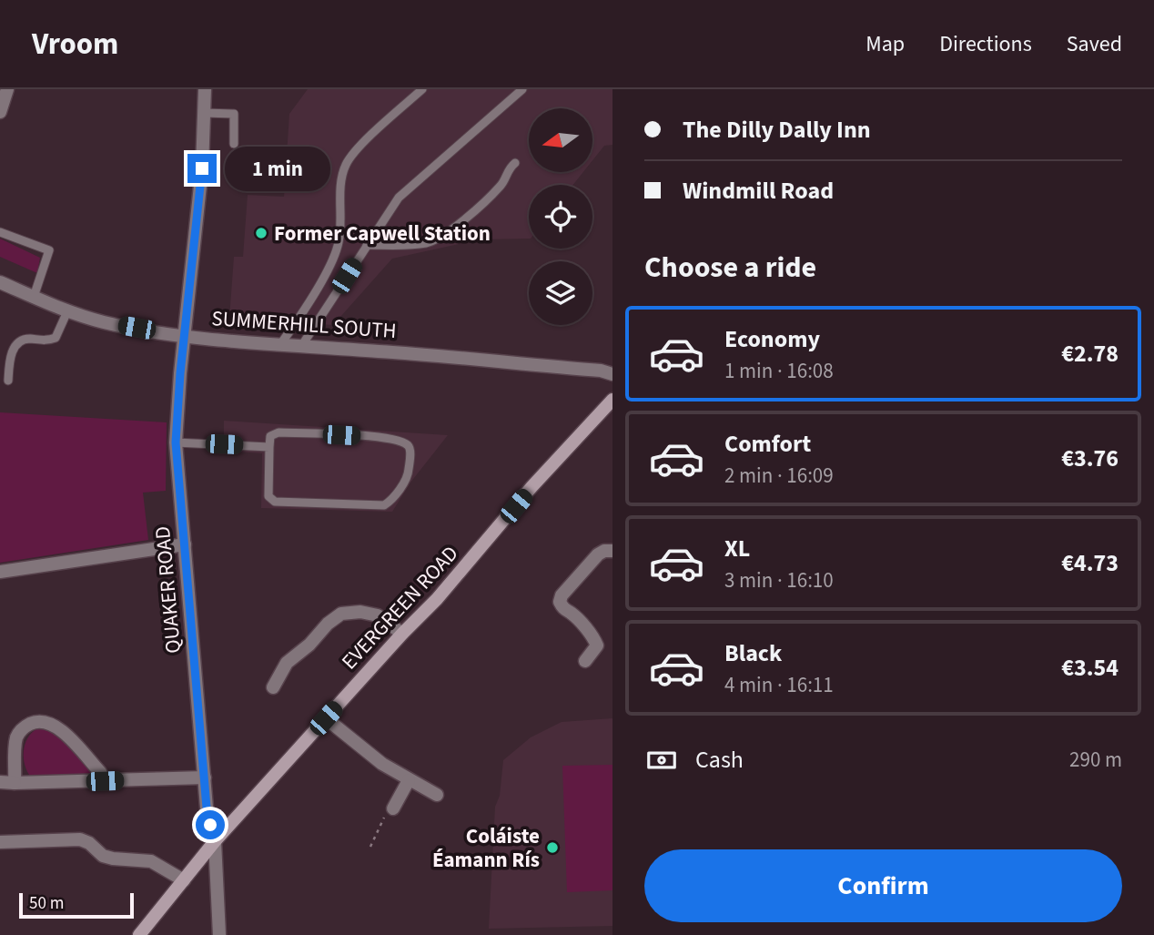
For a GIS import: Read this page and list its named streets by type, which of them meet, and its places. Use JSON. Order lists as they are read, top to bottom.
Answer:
{
  "streets": {
    "main road": ["EVERGREEN ROAD"],
    "street": ["SUMMERHILL SOUTH", "QUAKER ROAD"]
  },
  "crossings": [
    ["SUMMERHILL SOUTH", "QUAKER ROAD"],
    ["QUAKER ROAD", "EVERGREEN ROAD"]
  ],
  "places": ["Former Capwell Station", "Coláiste Éamann Rís"],
  "scale_bar": "50 m",
  "north": "left",
  "page": {
    "header": "Vroom",
    "nav": ["Map", "Directions", "Saved"],
    "banner": ["The Dilly Dally Inn", "Windmill Road"],
    "bubble": "1 min",
    "heading": "Choose a ride",
    "list": [
      {
        "name": "Economy",
        "note": "1 min · 16:08",
        "value": "€2.78"
      },
      {
        "name": "Comfort",
        "note": "2 min · 16:09",
        "value": "€3.76"
      },
      {
        "name": "XL",
        "note": "3 min · 16:10",
        "value": "€4.73"
      },
      {
        "name": "Black",
        "note": "4 min · 16:11",
        "value": "€3.54"
      }
    ],
    "pay": ["Cash", "290 m"],
    "buttons": "Confirm",
    "scale": "50 m"
  }
}
